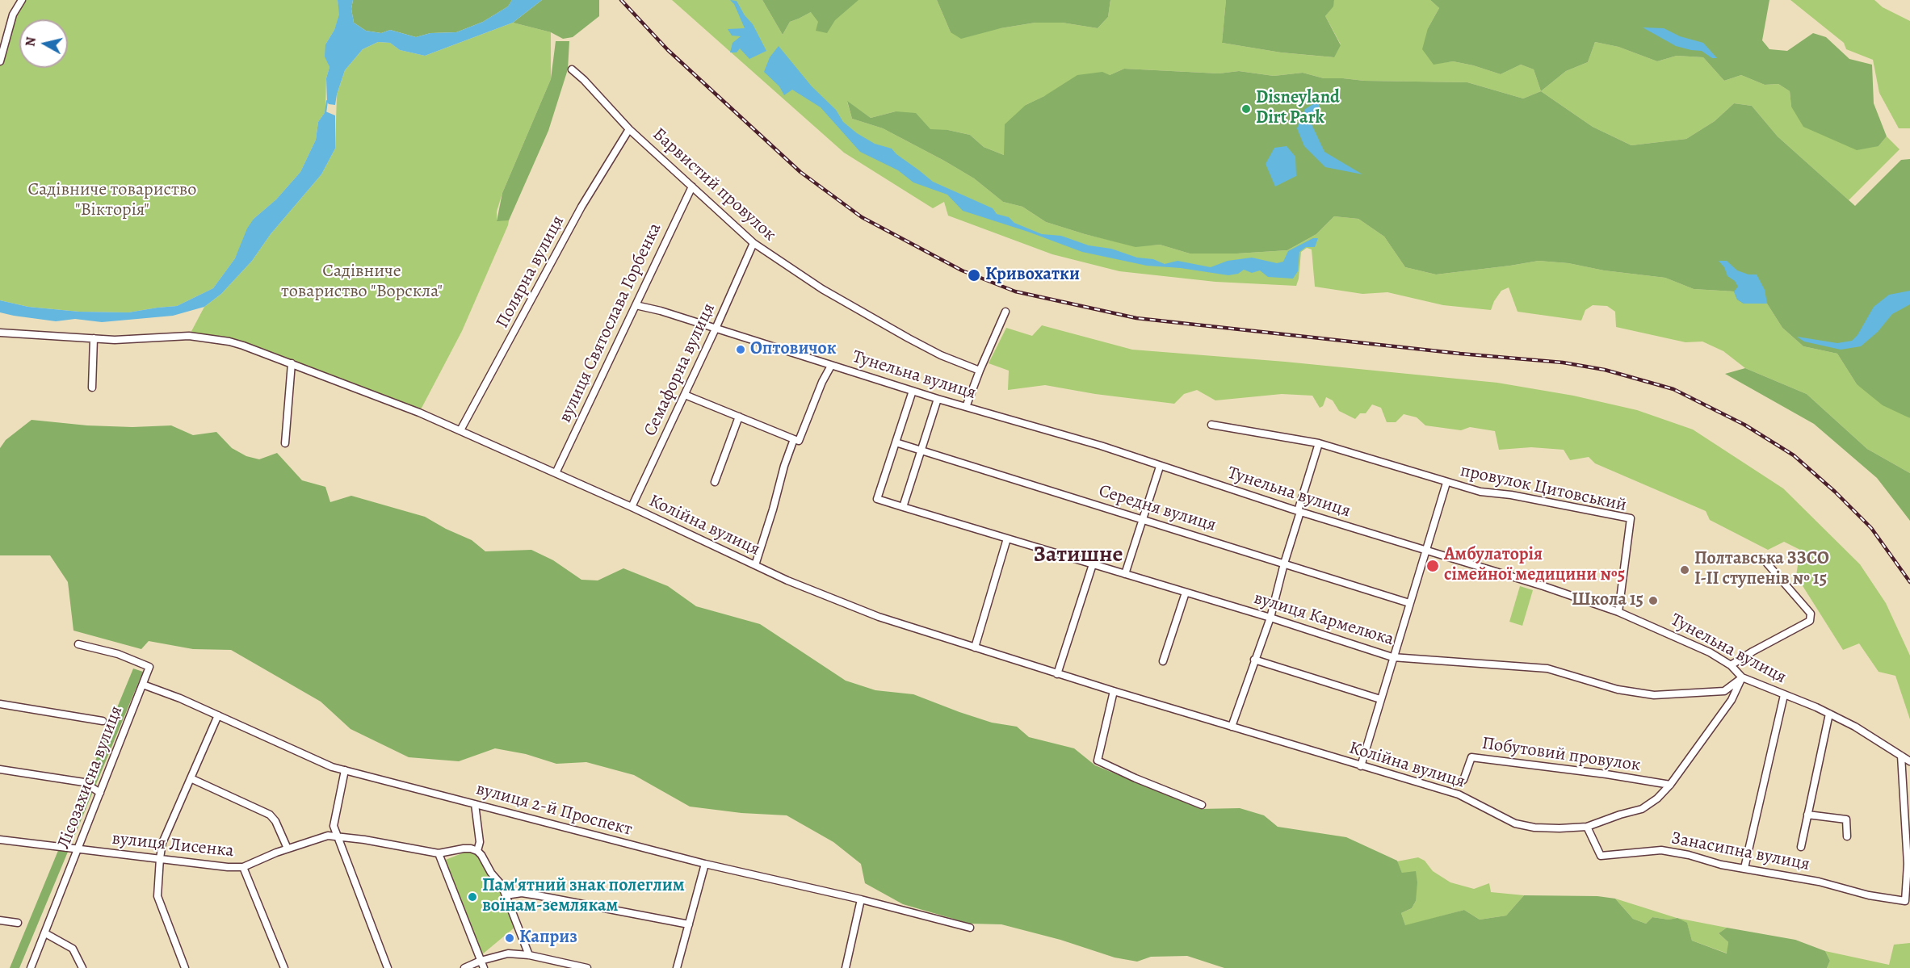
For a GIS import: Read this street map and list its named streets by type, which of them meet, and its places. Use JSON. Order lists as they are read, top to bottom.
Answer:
{
  "streets": {
    "street": [
      "Барвистий провулок",
      "Полярна вулиця",
      "вулиця Святослава Горбенка",
      "Семафорна вулиця",
      "Тунельна вулиця",
      "провулок Цитовський",
      "Середня вулиця",
      "Колійна вулиця",
      "вулиця Кармелюка",
      "Побутовий провулок",
      "Лісозахисна вулиця",
      "вулиця 2-й Проспект",
      "вулиця Лисенка",
      "Занасипна вулиця"
    ]
  },
  "crossings": [
    ["Барвистий провулок", "Полярна вулиця"],
    ["Барвистий провулок", "вулиця Святослава Горбенка"],
    ["Барвистий провулок", "Семафорна вулиця"],
    ["Полярна вулиця", "Колійна вулиця"],
    ["вулиця Святослава Горбенка", "Тунельна вулиця"],
    ["вулиця Святослава Горбенка", "Колійна вулиця"],
    ["Семафорна вулиця", "Тунельна вулиця"],
    ["Семафорна вулиця", "Колійна вулиця"],
    ["Тунельна вулиця", "провулок Цитовський"],
    ["Тунельна вулиця", "Колійна вулиця"],
    ["Тунельна вулиця", "вулиця Кармелюка"],
    ["Тунельна вулиця", "Занасипна вулиця"],
    ["Середня вулиця", "вулиця Кармелюка"],
    ["Колійна вулиця", "вулиця Кармелюка"],
    ["Колійна вулиця", "Побутовий провулок"],
    ["Колійна вулиця", "Занасипна вулиця"],
    ["Лісозахисна вулиця", "вулиця 2-й Проспект"],
    ["Лісозахисна вулиця", "вулиця Лисенка"]
  ],
  "districts": ["Затишне"],
  "parks": ["Садівниче товариство \"Вікторія\"", "Садівниче товариство \"Ворскла\""],
  "places": [
    "Disneyland Dirt Park",
    "Кривохатки",
    "Оптовичок",
    "Амбулаторія сімейної медицини №5",
    "Полтавська ЗЗСО І-ІІ ступенів № 15",
    "Школа 15",
    "Пам'ятний знак полеглим воїнам-землякам",
    "Каприз"
  ],
  "north": "left"
}
